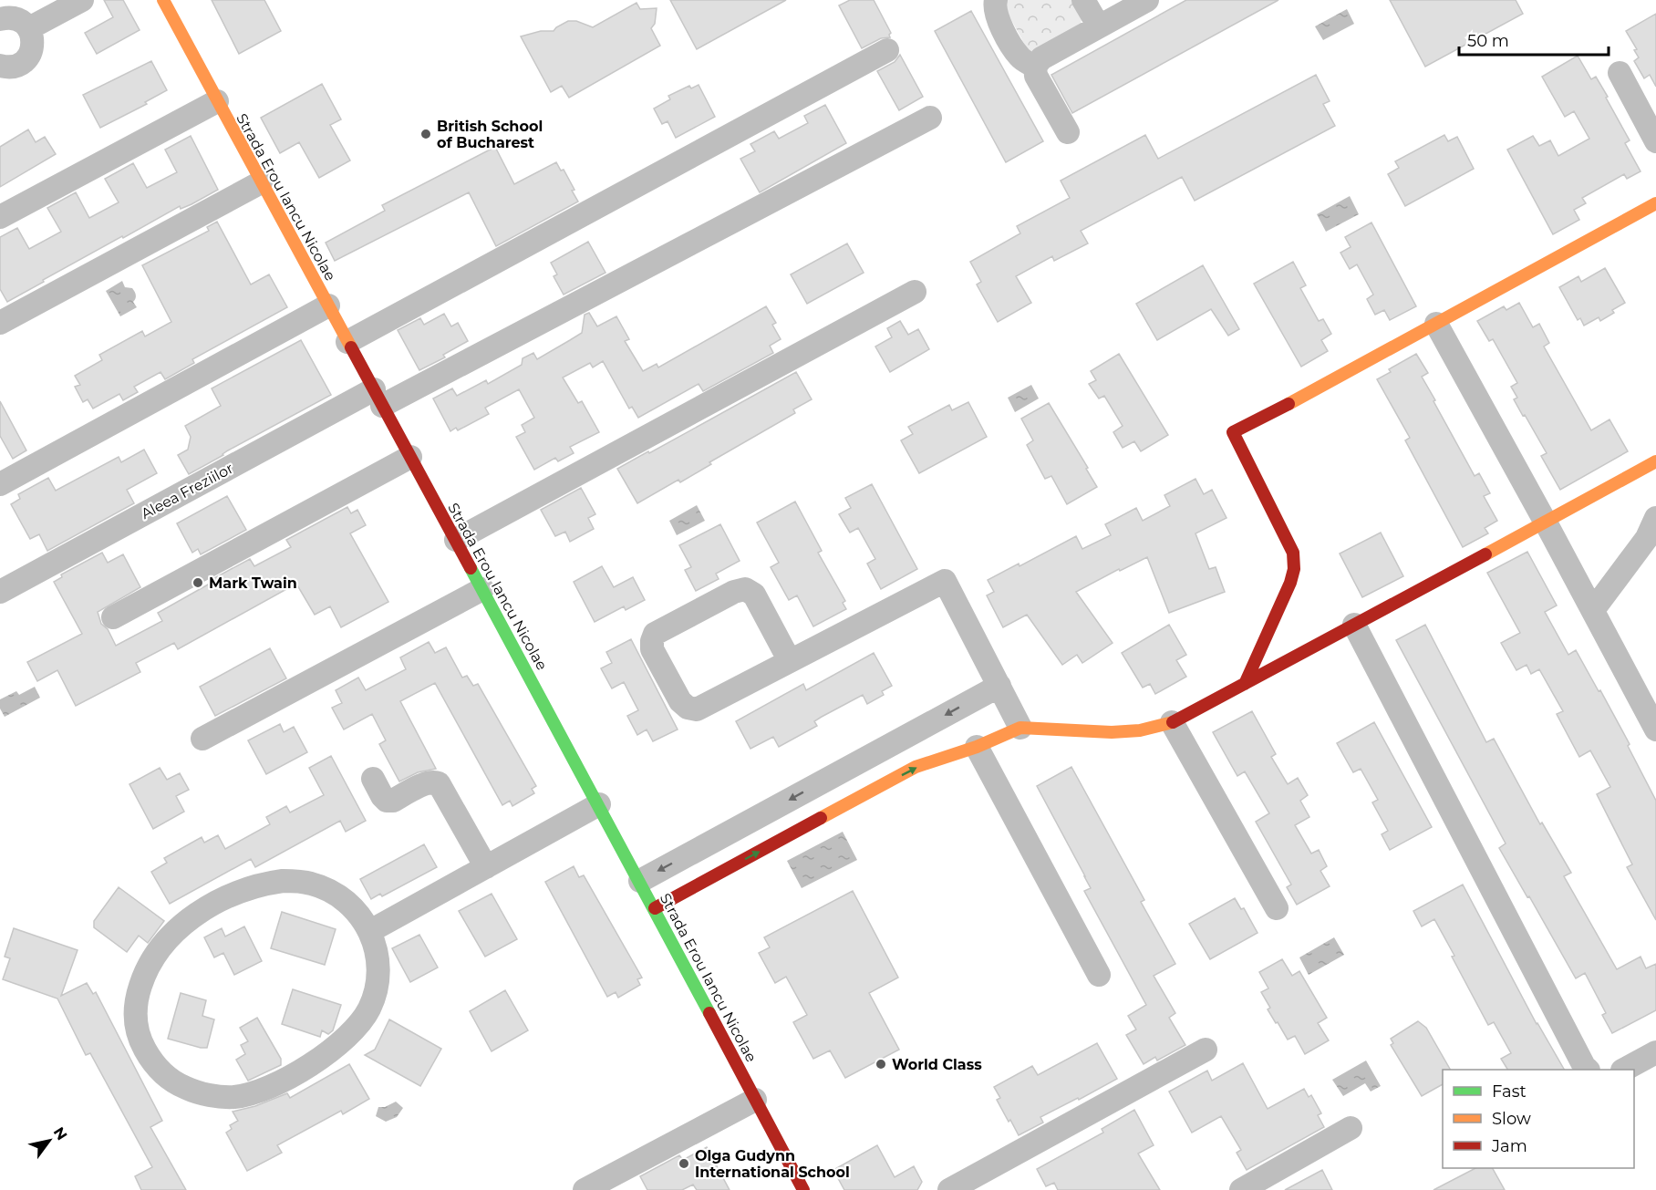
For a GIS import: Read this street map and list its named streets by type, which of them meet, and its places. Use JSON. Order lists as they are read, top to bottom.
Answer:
{
  "streets": {
    "street": ["Strada Erou Iancu Nicolae", "Aleea Freziilor"]
  },
  "crossings": [
    ["Strada Erou Iancu Nicolae", "Aleea Freziilor"]
  ],
  "places": [
    "British School of Bucharest",
    "Mark Twain",
    "World Class",
    "Olga Gudynn International School"
  ],
  "legend": ["Fast", "Slow", "Jam"],
  "scale_bar": "50 m",
  "north": "top right"
}
